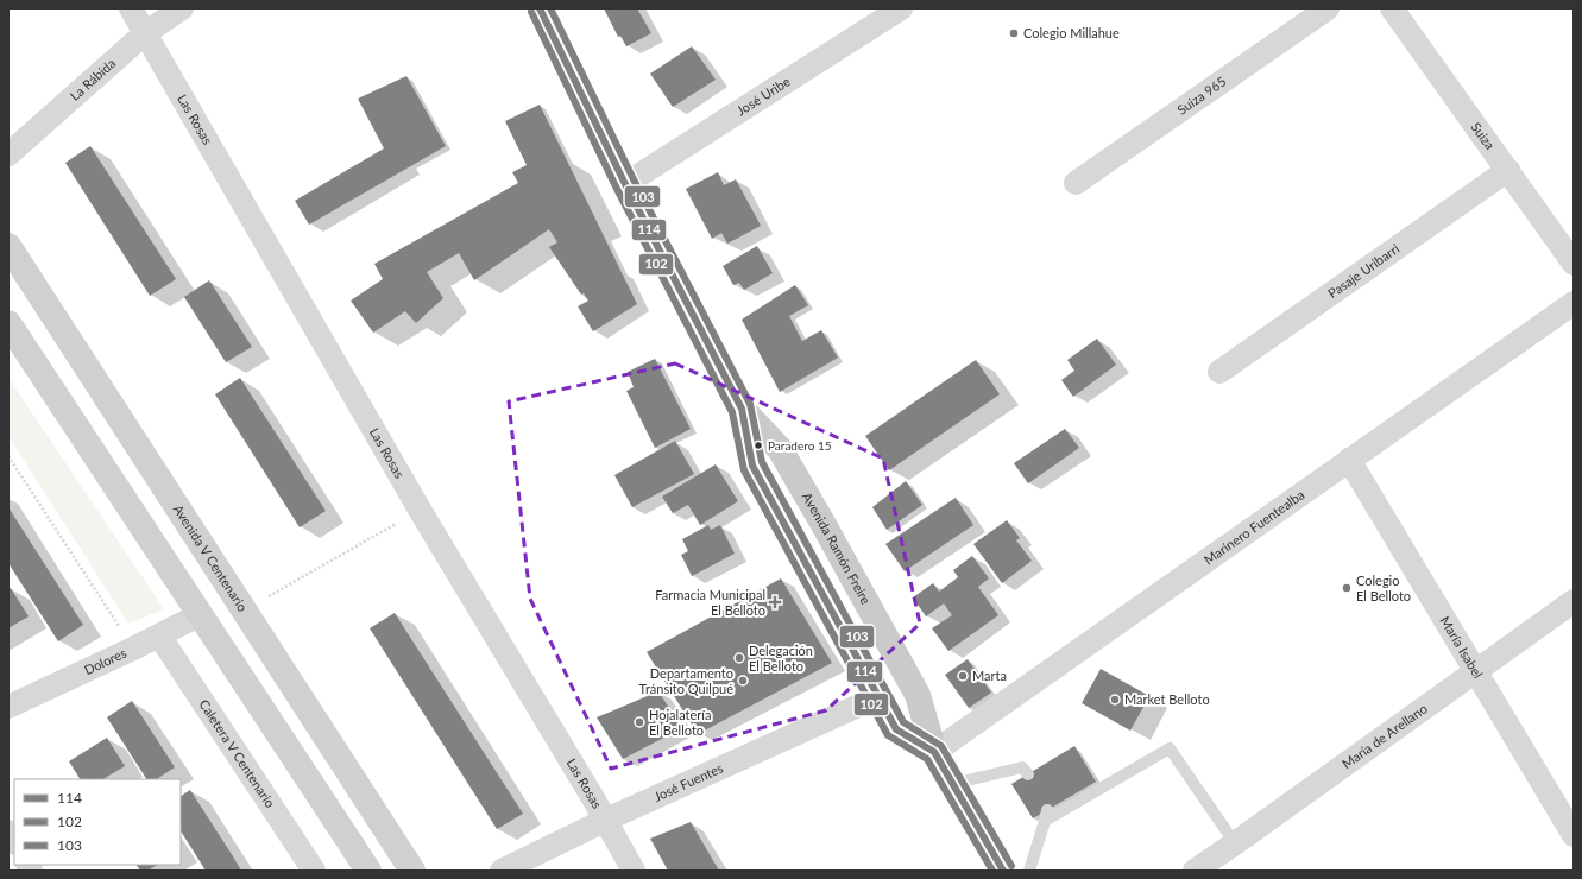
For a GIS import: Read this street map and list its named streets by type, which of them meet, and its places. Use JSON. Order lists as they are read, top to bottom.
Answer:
{
  "streets": {
    "main road": ["Avenida Ramón Freire", "Avenida V Centenario"],
    "street": [
      "La Rábida",
      "Suiza 965",
      "José Uribe",
      "Las Rosas",
      "Suiza",
      "Pasaje Uribarri",
      "Marinero Fuentealba",
      "María Isabel",
      "Dolores",
      "María de Arellano",
      "Caletera V Centenario",
      "José Fuentes"
    ]
  },
  "crossings": [
    ["La Rábida", "Las Rosas"],
    ["José Uribe", "Avenida Ramón Freire"],
    ["Las Rosas", "José Fuentes"],
    ["Suiza", "Pasaje Uribarri"],
    ["Marinero Fuentealba", "Avenida Ramón Freire"],
    ["Marinero Fuentealba", "María Isabel"],
    ["Avenida Ramón Freire", "José Fuentes"],
    ["María Isabel", "María de Arellano"],
    ["Dolores", "Caletera V Centenario"]
  ],
  "places": {
    "other": [
      "Colegio Millahue",
      "Paradero 15",
      "Colegio El Belloto",
      "Delegación El Belloto",
      "Marta",
      "Departamento Tránsito Quilpué",
      "Market Belloto",
      "Hojalatería El Belloto"
    ],
    "health": ["Farmacia Municipal El Belloto"]
  },
  "lines": ["transit line 114", "transit line 103", "transit line 102"],
  "legend": ["114", "102", "103"]
}
